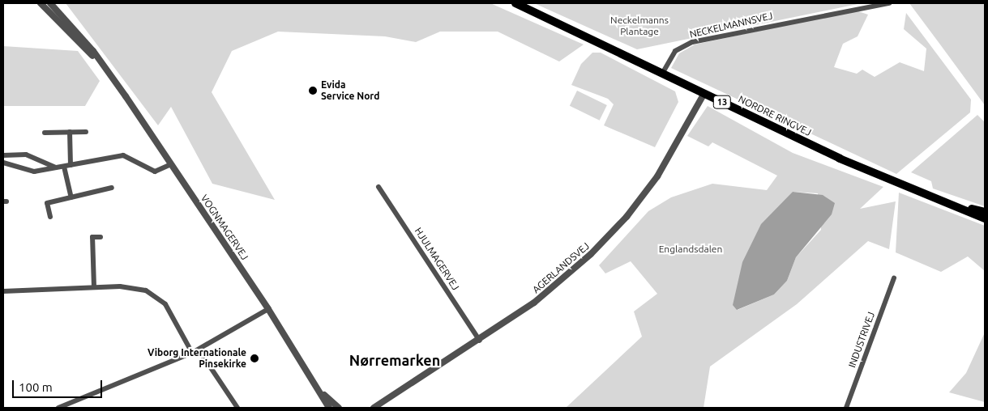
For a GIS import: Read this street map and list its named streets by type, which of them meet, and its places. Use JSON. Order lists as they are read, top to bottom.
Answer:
{
  "streets": {
    "main road": ["13", "NORDRE RINGVEJ"],
    "street": [
      "NECKELMANNSVEJ",
      "VOGNMAGERVEJ",
      "HJULMAGERVEJ",
      "AGERLANDSVEJ",
      "INDUSTRIVEJ"
    ]
  },
  "crossings": [
    ["NECKELMANNSVEJ", "NORDRE RINGVEJ"],
    ["13", "NORDRE RINGVEJ"],
    ["NORDRE RINGVEJ", "AGERLANDSVEJ"],
    ["HJULMAGERVEJ", "AGERLANDSVEJ"]
  ],
  "districts": ["Nørremarken"],
  "parks": ["Neckelmanns Plantage", "Englandsdalen"],
  "places": ["Evida Service Nord", "Viborg Internationale Pinsekirke"],
  "scale_bar": "100 m"
}
